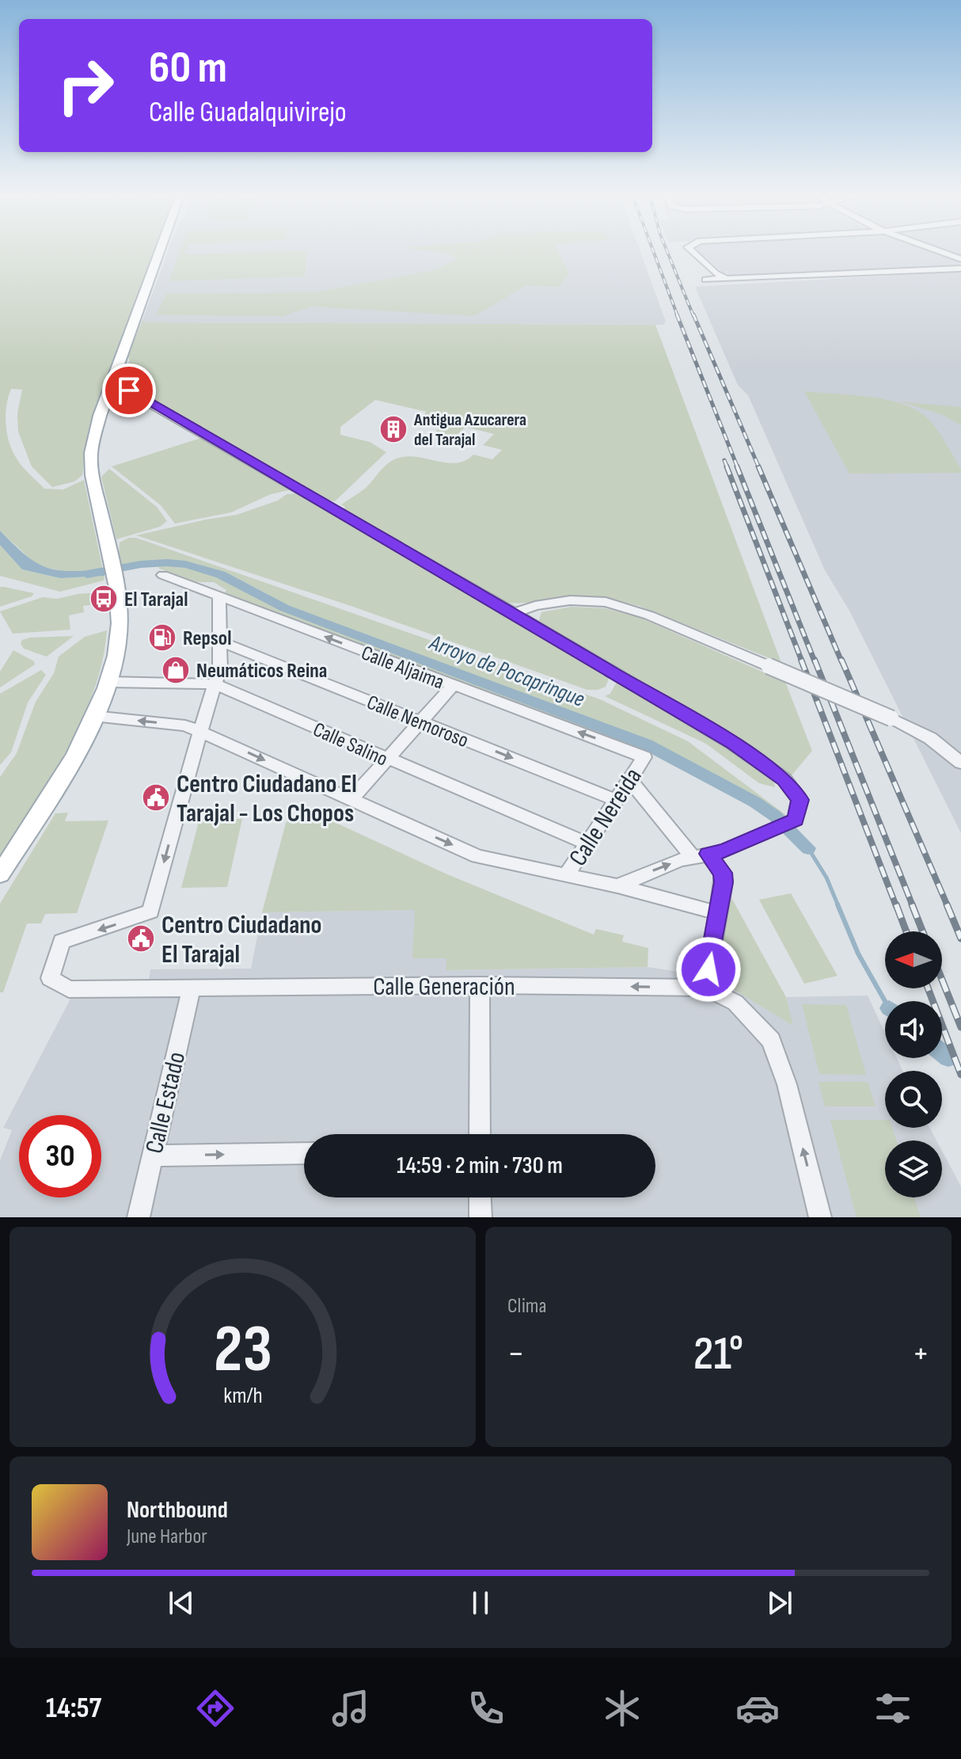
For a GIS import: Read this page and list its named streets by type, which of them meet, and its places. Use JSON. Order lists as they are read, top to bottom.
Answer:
{
  "streets": {
    "street": [
      "Calle Aljaima",
      "Calle Nemoroso",
      "Calle Salino",
      "Calle Nereida",
      "Calle Generación",
      "Calle Estado"
    ]
  },
  "crossings": [
    ["Calle Aljaima", "Calle Nereida"],
    ["Calle Nemoroso", "Calle Nereida"],
    ["Calle Salino", "Calle Nereida"],
    ["Calle Generación", "Calle Estado"]
  ],
  "water": ["Arroyo de Pocapringue"],
  "places": {
    "building": ["Antigua Azucarera del Tarajal"],
    "bus stop": ["El Tarajal"],
    "fuel station": ["Repsol"],
    "shop": ["Neumáticos Reina"],
    "public building": ["Centro Ciudadano El Tarajal - Los Chopos", "Centro Ciudadano El Tarajal"]
  },
  "north": "left",
  "page": {
    "turn": ["60 m", "Calle Guadalquivirejo"],
    "limit": "30",
    "trip": "14:59 · 2 min · 730 m",
    "tile": "Clima",
    "heat": ["−", "21°", "+"],
    "song": ["Northbound", "June Harbor"],
    "tabs": "14:57",
    "gauge": ["23", "km/h"]
  }
}
